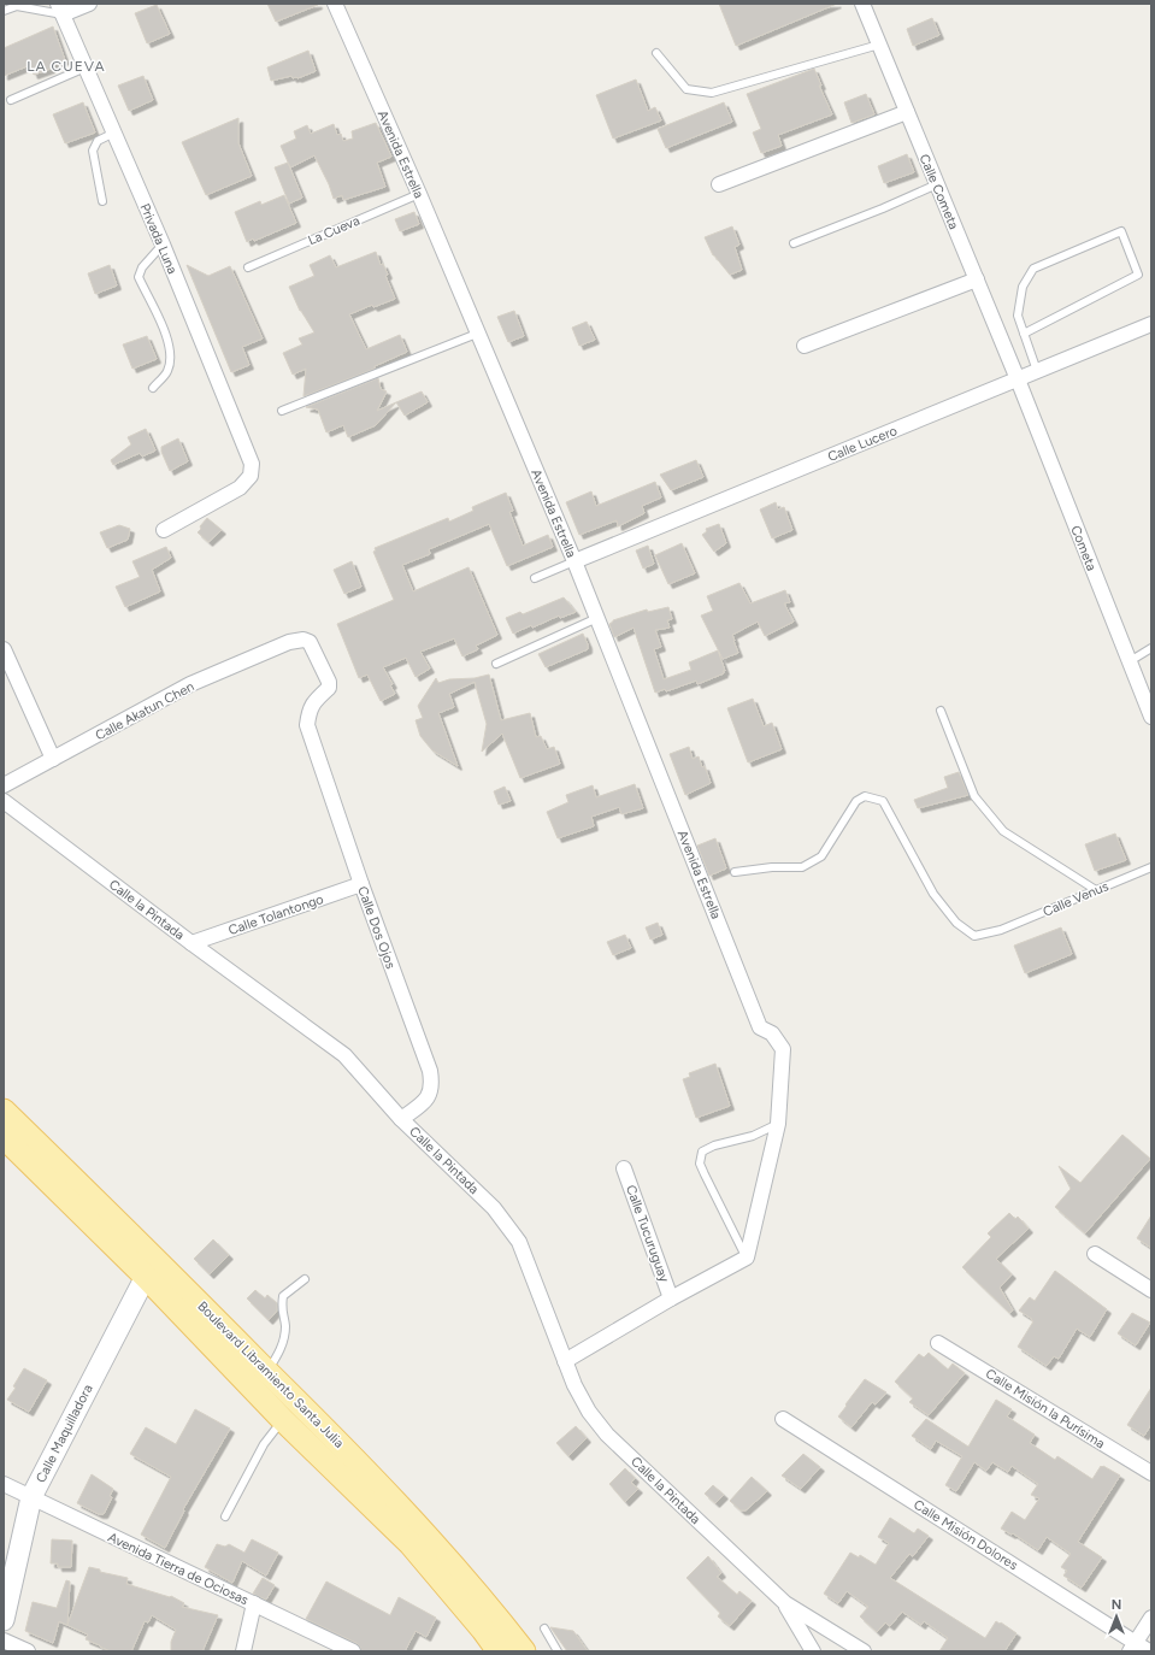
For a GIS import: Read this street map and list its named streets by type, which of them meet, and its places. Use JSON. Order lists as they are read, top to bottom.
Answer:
{
  "streets": {
    "main road": ["Boulevard Libramiento Santa Julia"],
    "street": [
      "Avenida Estrella",
      "Calle Cometa",
      "Privada Luna",
      "Calle Lucero",
      "Cometa",
      "Calle Akatun Chen",
      "Calle la Pintada",
      "Calle Tolantongo",
      "Calle Dos Ojos",
      "Calle Tucuruguay",
      "Calle Misión la Purísima",
      "Calle Maquilladora",
      "Calle Misión Dolores",
      "Avenida Tierra de Ociosas"
    ],
    "lane": ["La Cueva", "Calle Venus"]
  },
  "crossings": [
    ["Avenida Estrella", "La Cueva"],
    ["Avenida Estrella", "Calle Lucero"],
    ["Calle Cometa", "Calle Lucero"],
    ["Calle Cometa", "Cometa"],
    ["Calle Lucero", "Cometa"],
    ["Calle Akatun Chen", "Calle Dos Ojos"],
    ["Calle la Pintada", "Calle Tolantongo"],
    ["Calle la Pintada", "Calle Dos Ojos"],
    ["Calle la Pintada", "Calle Tucuruguay"],
    ["Calle Tolantongo", "Calle Dos Ojos"],
    ["Boulevard Libramiento Santa Julia", "Calle Maquilladora"],
    ["Calle Maquilladora", "Avenida Tierra de Ociosas"]
  ],
  "districts": ["LA CUEVA"],
  "north": "top"
}
